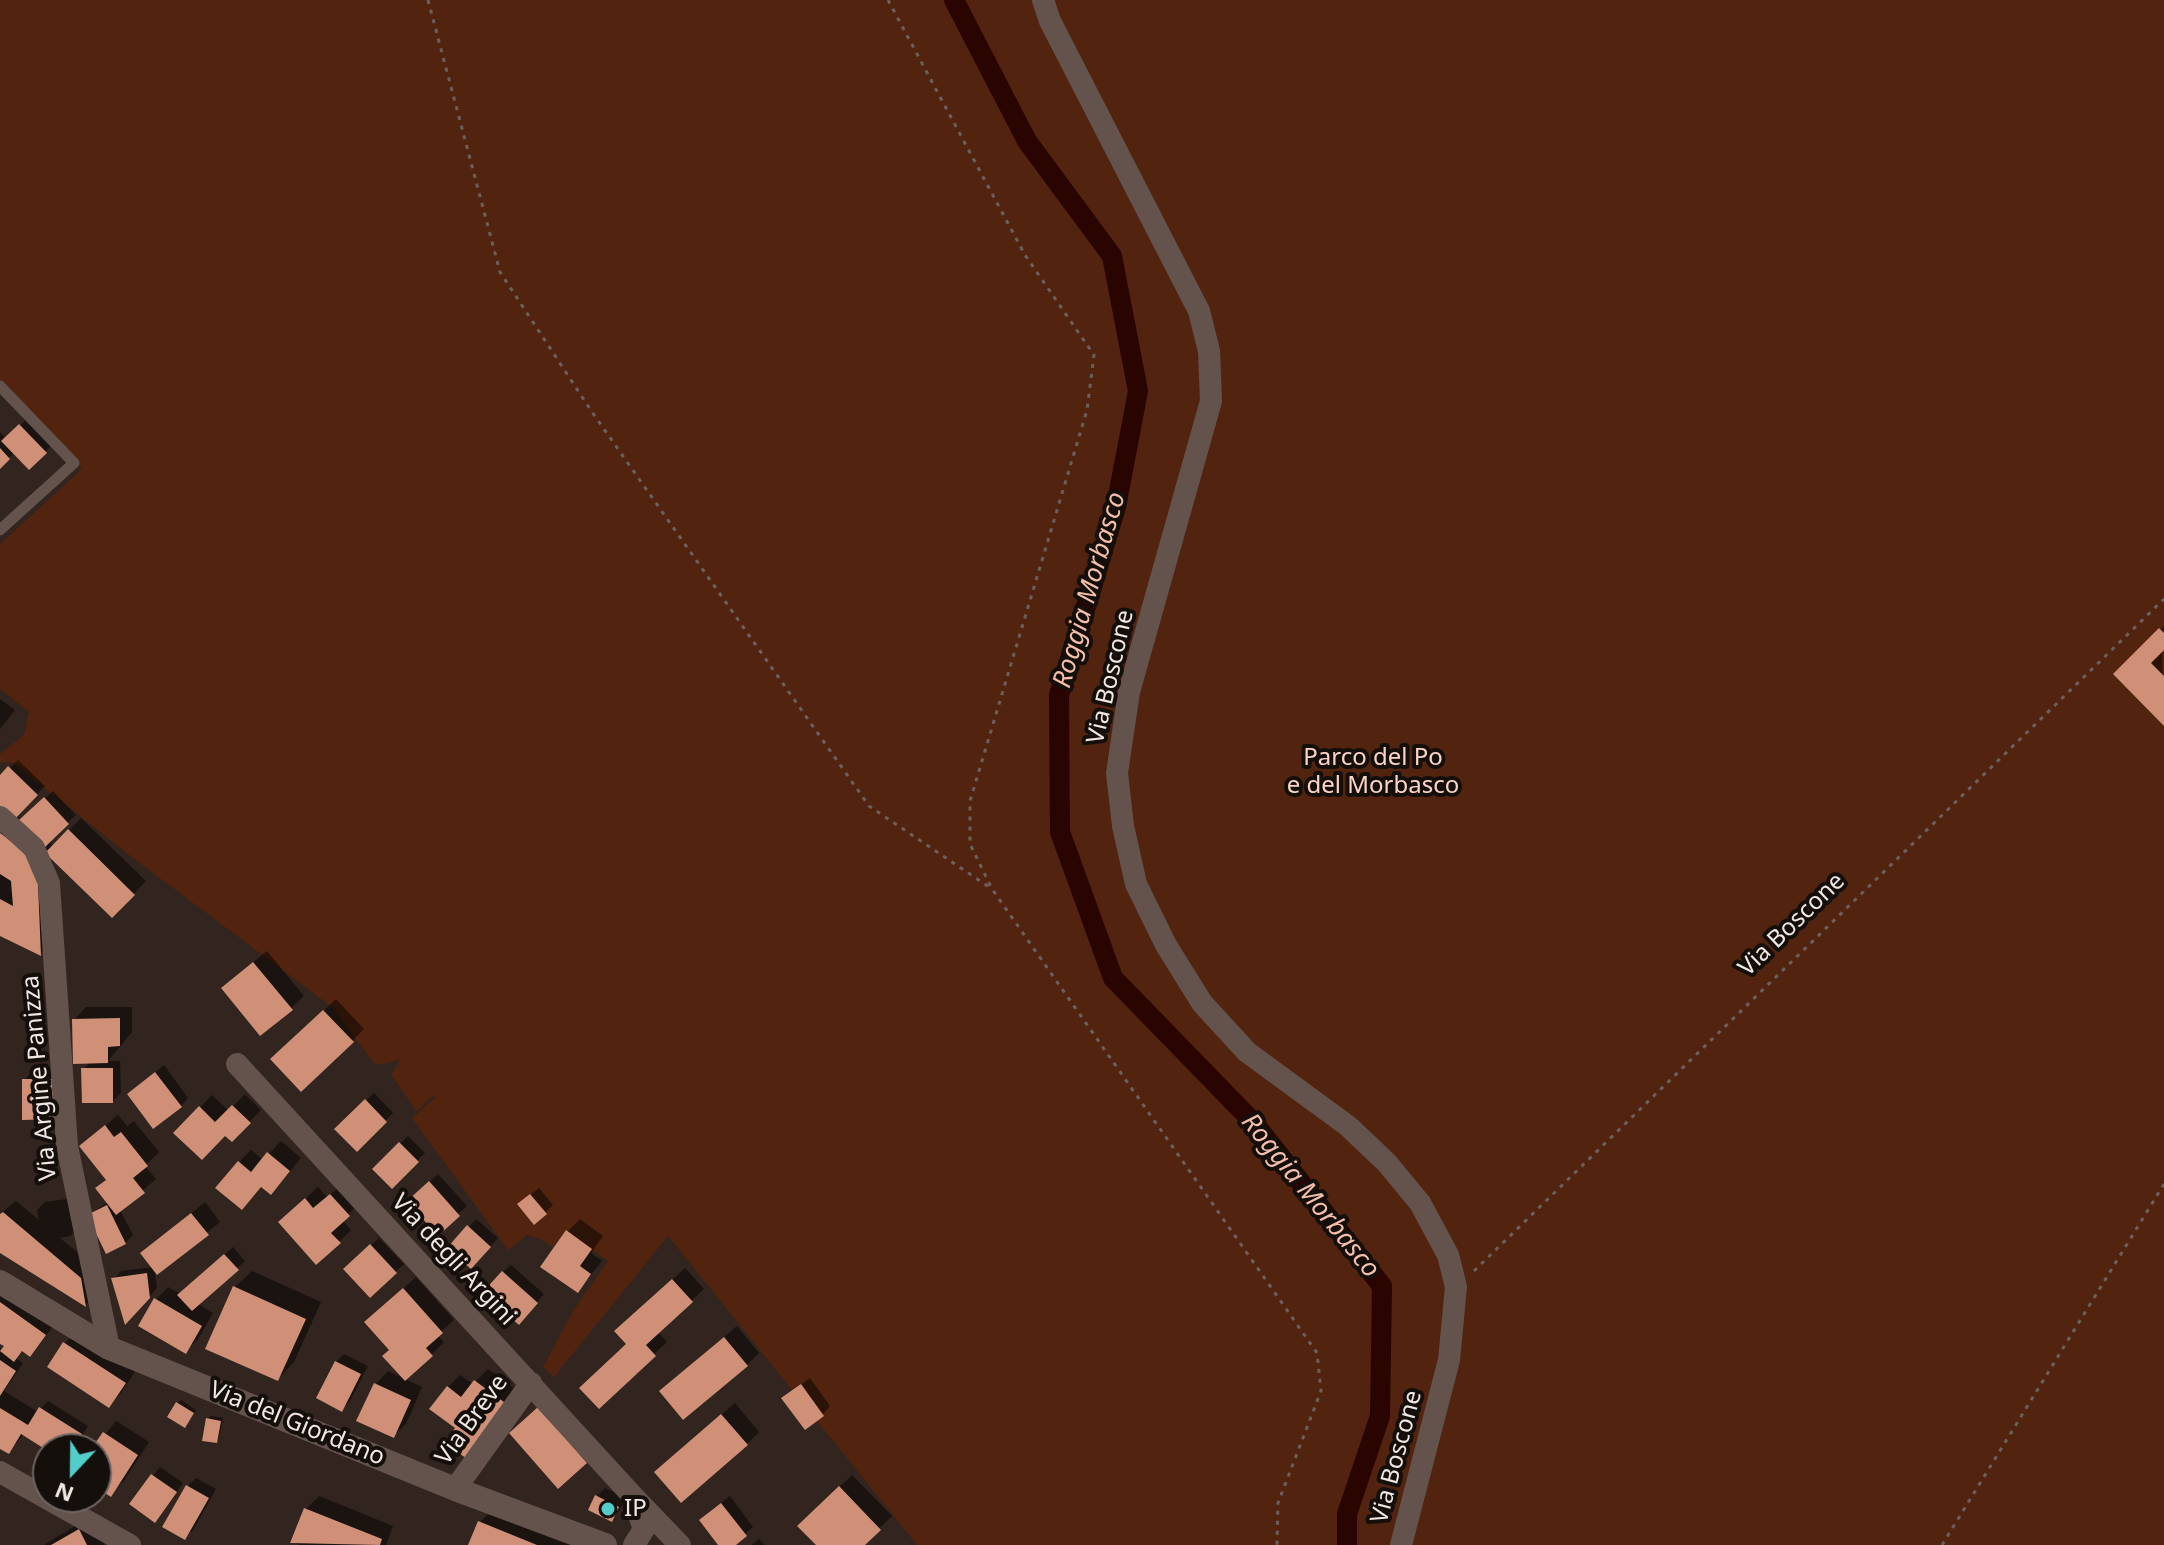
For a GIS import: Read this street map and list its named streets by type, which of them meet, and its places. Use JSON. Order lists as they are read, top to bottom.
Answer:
{
  "streets": {
    "street": [
      "Via Boscone",
      "Via Argine Panizza",
      "Via degli Argini",
      "Via Breve",
      "Via del Giordano"
    ]
  },
  "crossings": [
    ["Via Argine Panizza", "Via del Giordano"],
    ["Via degli Argini", "Via Breve"],
    ["Via Breve", "Via del Giordano"]
  ],
  "water": ["Roggia Morbasco"],
  "parks": ["Parco del Po e del Morbasco"],
  "places": ["IP"],
  "north": "bottom"
}
